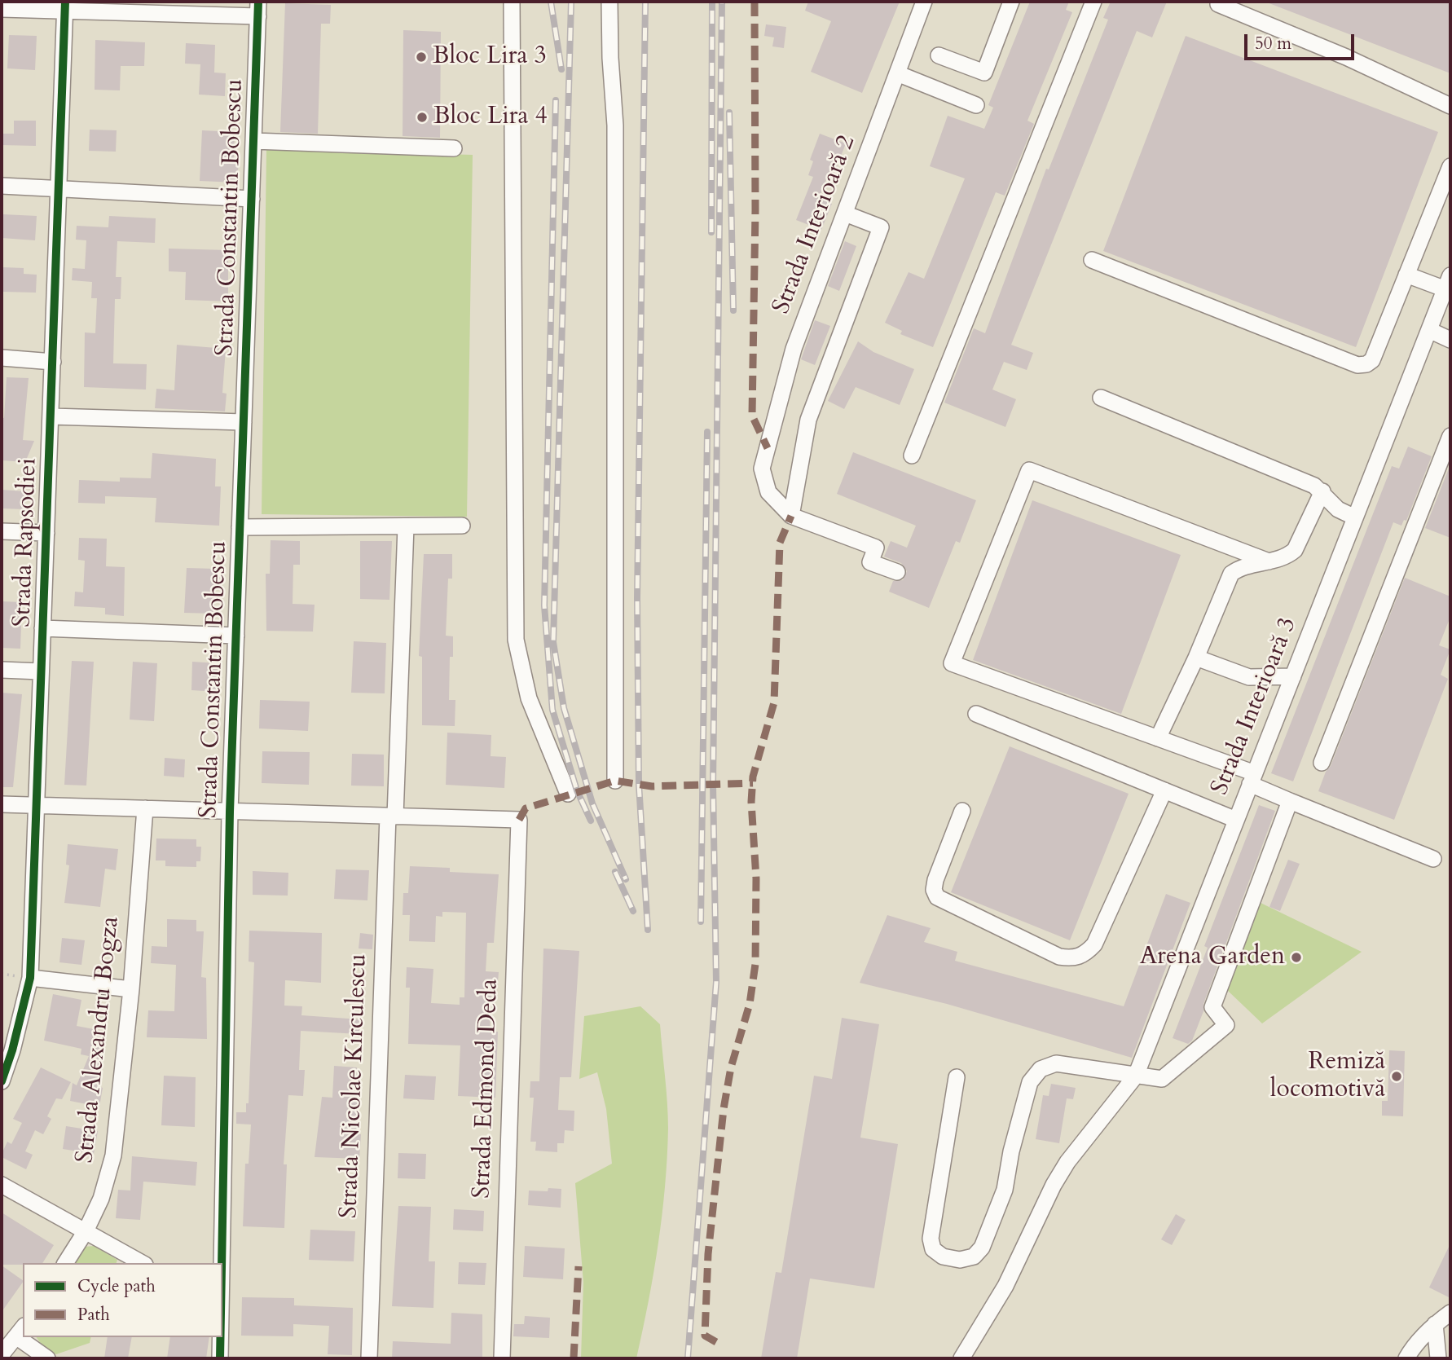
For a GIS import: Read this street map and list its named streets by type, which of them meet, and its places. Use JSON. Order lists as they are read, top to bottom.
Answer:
{
  "streets": {
    "street": [
      "Strada Constantin Bobescu",
      "Strada Interioară 2",
      "Strada Rapsodiei",
      "Strada Interioară 3",
      "Strada Alexandru Bogza",
      "Strada Nicolae Kirculescu",
      "Strada Edmond Deda"
    ]
  },
  "crossings": [
    ["Strada Nicolae Kirculescu", "Strada Edmond Deda"]
  ],
  "places": [
    "Bloc Lira 3",
    "Bloc Lira 4",
    "Arena Garden",
    "Remiză locomotivă"
  ],
  "legend": ["Cycle path", "Path"],
  "scale_bar": "50 m"
}
